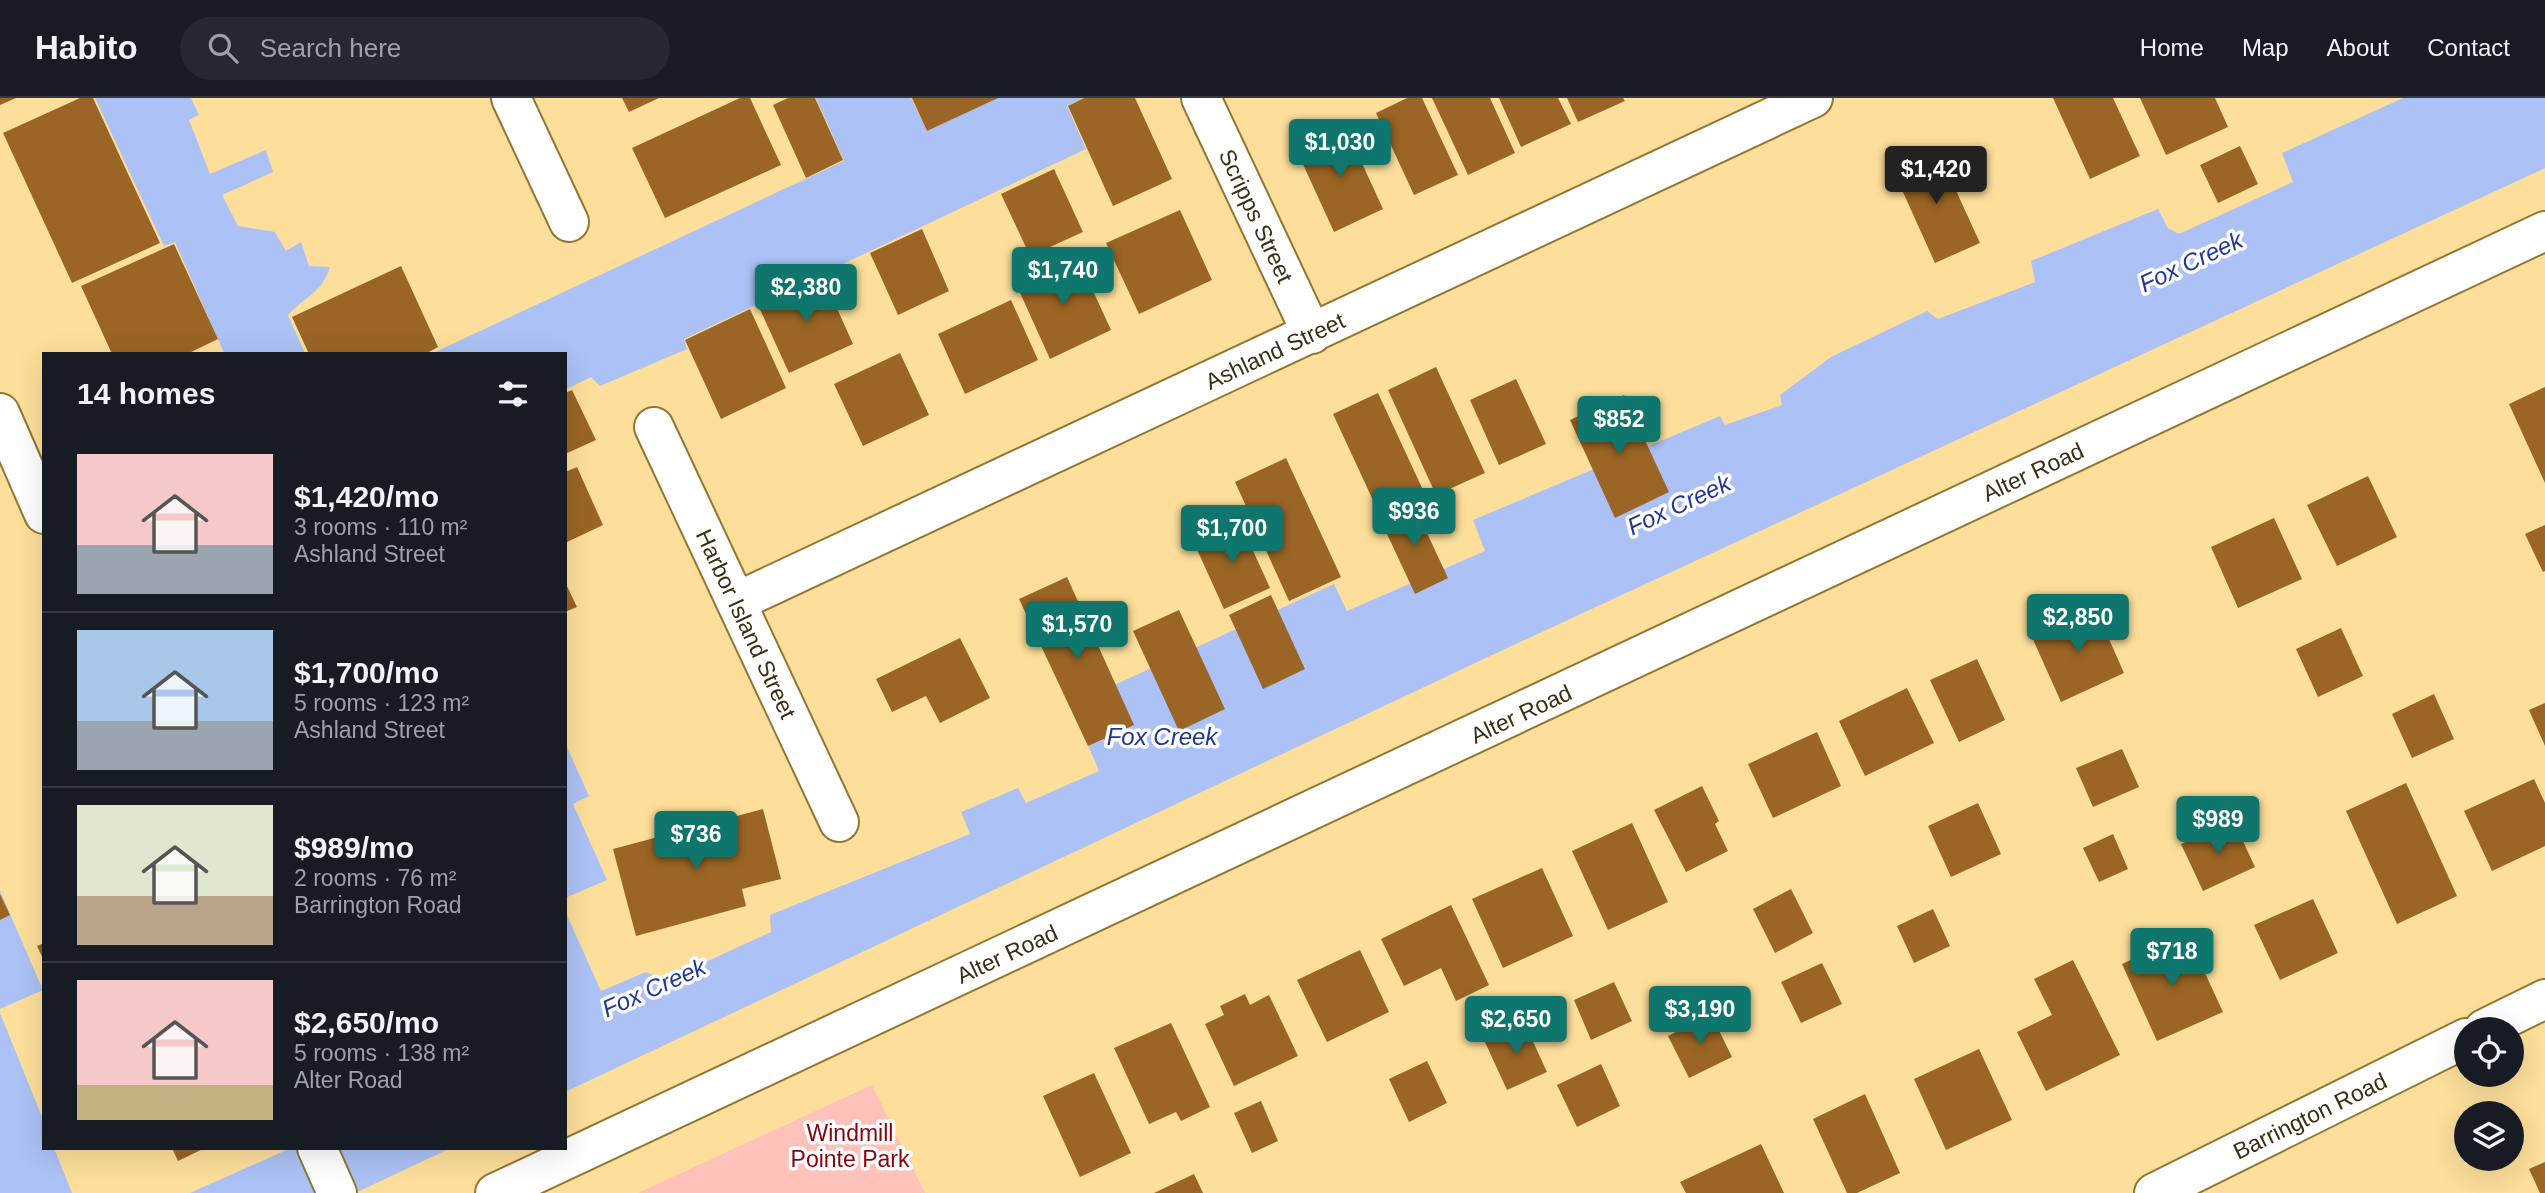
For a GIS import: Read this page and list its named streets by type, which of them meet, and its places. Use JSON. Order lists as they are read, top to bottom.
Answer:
{
  "streets": {
    "street": [
      "Scripps Street",
      "Ashland Street",
      "Alter Road",
      "Harbor Island Street",
      "Barrington Road"
    ]
  },
  "crossings": [
    ["Scripps Street", "Ashland Street"],
    ["Ashland Street", "Harbor Island Street"]
  ],
  "water": ["Fox Creek"],
  "parks": ["Windmill Pointe Park"],
  "page": {
    "header": "Habito",
    "search": "Search here",
    "nav": [
      "Home",
      "Map",
      "About",
      "Contact"
    ],
    "price": [
      "$1,030",
      "$1,420",
      "$1,740",
      "$2,380",
      "$852",
      "$936",
      "$1,700",
      "$2,850",
      "$1,570",
      "$989",
      "$736",
      "$718",
      "$3,190",
      "$2,650"
    ],
    "heading": "14 homes",
    "list": [
      {
        "name": "$1,420/mo",
        "note": "3 rooms · 110 m² · Ashland Street"
      },
      {
        "name": "$1,700/mo",
        "note": "5 rooms · 123 m² · Ashland Street"
      },
      {
        "name": "$989/mo",
        "note": "2 rooms · 76 m² · Barrington Road"
      },
      {
        "name": "$2,650/mo",
        "note": "5 rooms · 138 m² · Alter Road"
      }
    ]
  }
}
